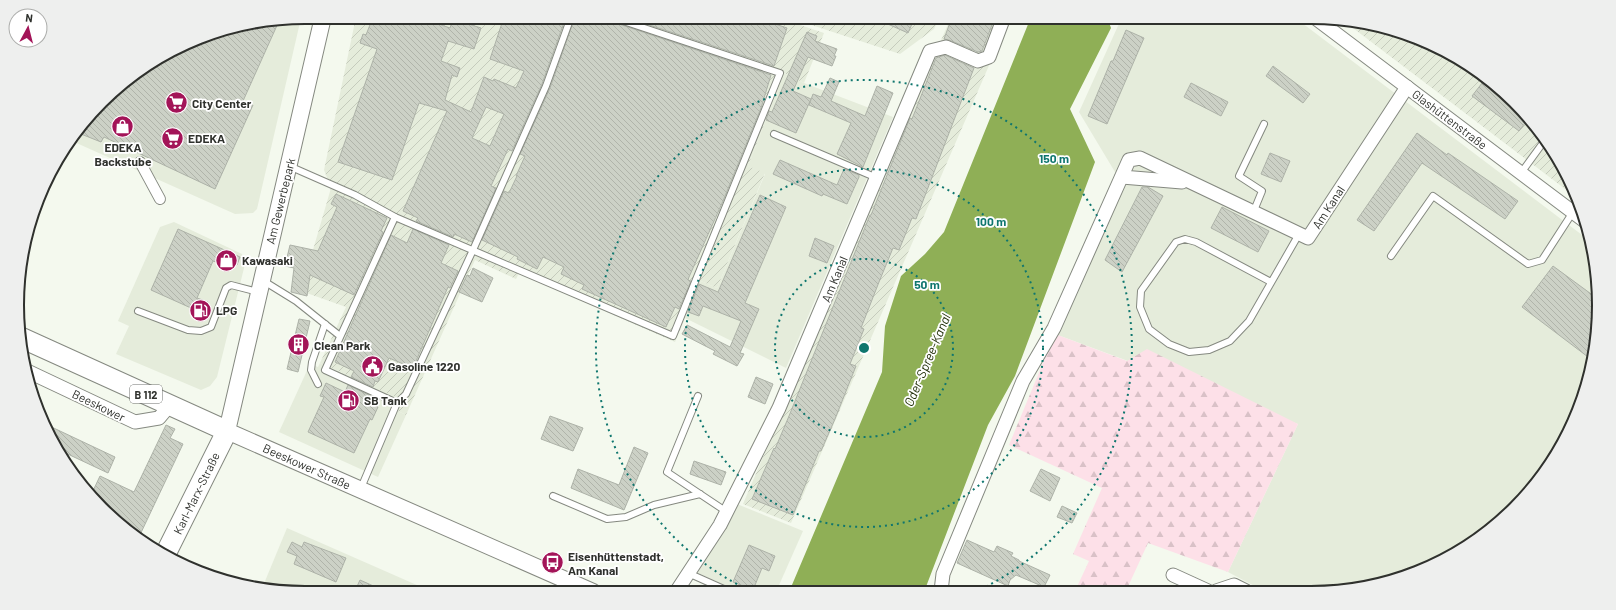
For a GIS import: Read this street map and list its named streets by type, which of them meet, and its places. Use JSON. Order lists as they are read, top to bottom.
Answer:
{
  "streets": {
    "main road": ["B 112", "Beeskower Straße", "Karl-Marx-Straße"],
    "street": [
      "Glashüttenstraße",
      "Am Gewerbepark",
      "Am Kanal",
      "Beeskower"
    ]
  },
  "crossings": [
    ["Glashüttenstraße", "Am Kanal"],
    ["Am Gewerbepark", "Beeskower Straße"],
    ["Am Gewerbepark", "Karl-Marx-Straße"],
    ["Beeskower", "Beeskower Straße"],
    ["Beeskower Straße", "Karl-Marx-Straße"]
  ],
  "water": ["Oder-Spree-Kanal"],
  "places": {
    "supermarket": ["City Center", "EDEKA"],
    "shop": ["EDEKA Backstube", "Kawasaki"],
    "fuel station": ["LPG", "SB Tank"],
    "building": ["Clean Park"],
    "public building": ["Gasoline 1220"],
    "bus stop": ["Eisenhüttenstadt, Am Kanal"]
  },
  "north": "top",
  "rings": ["150 m", "100 m", "50 m"]
}
